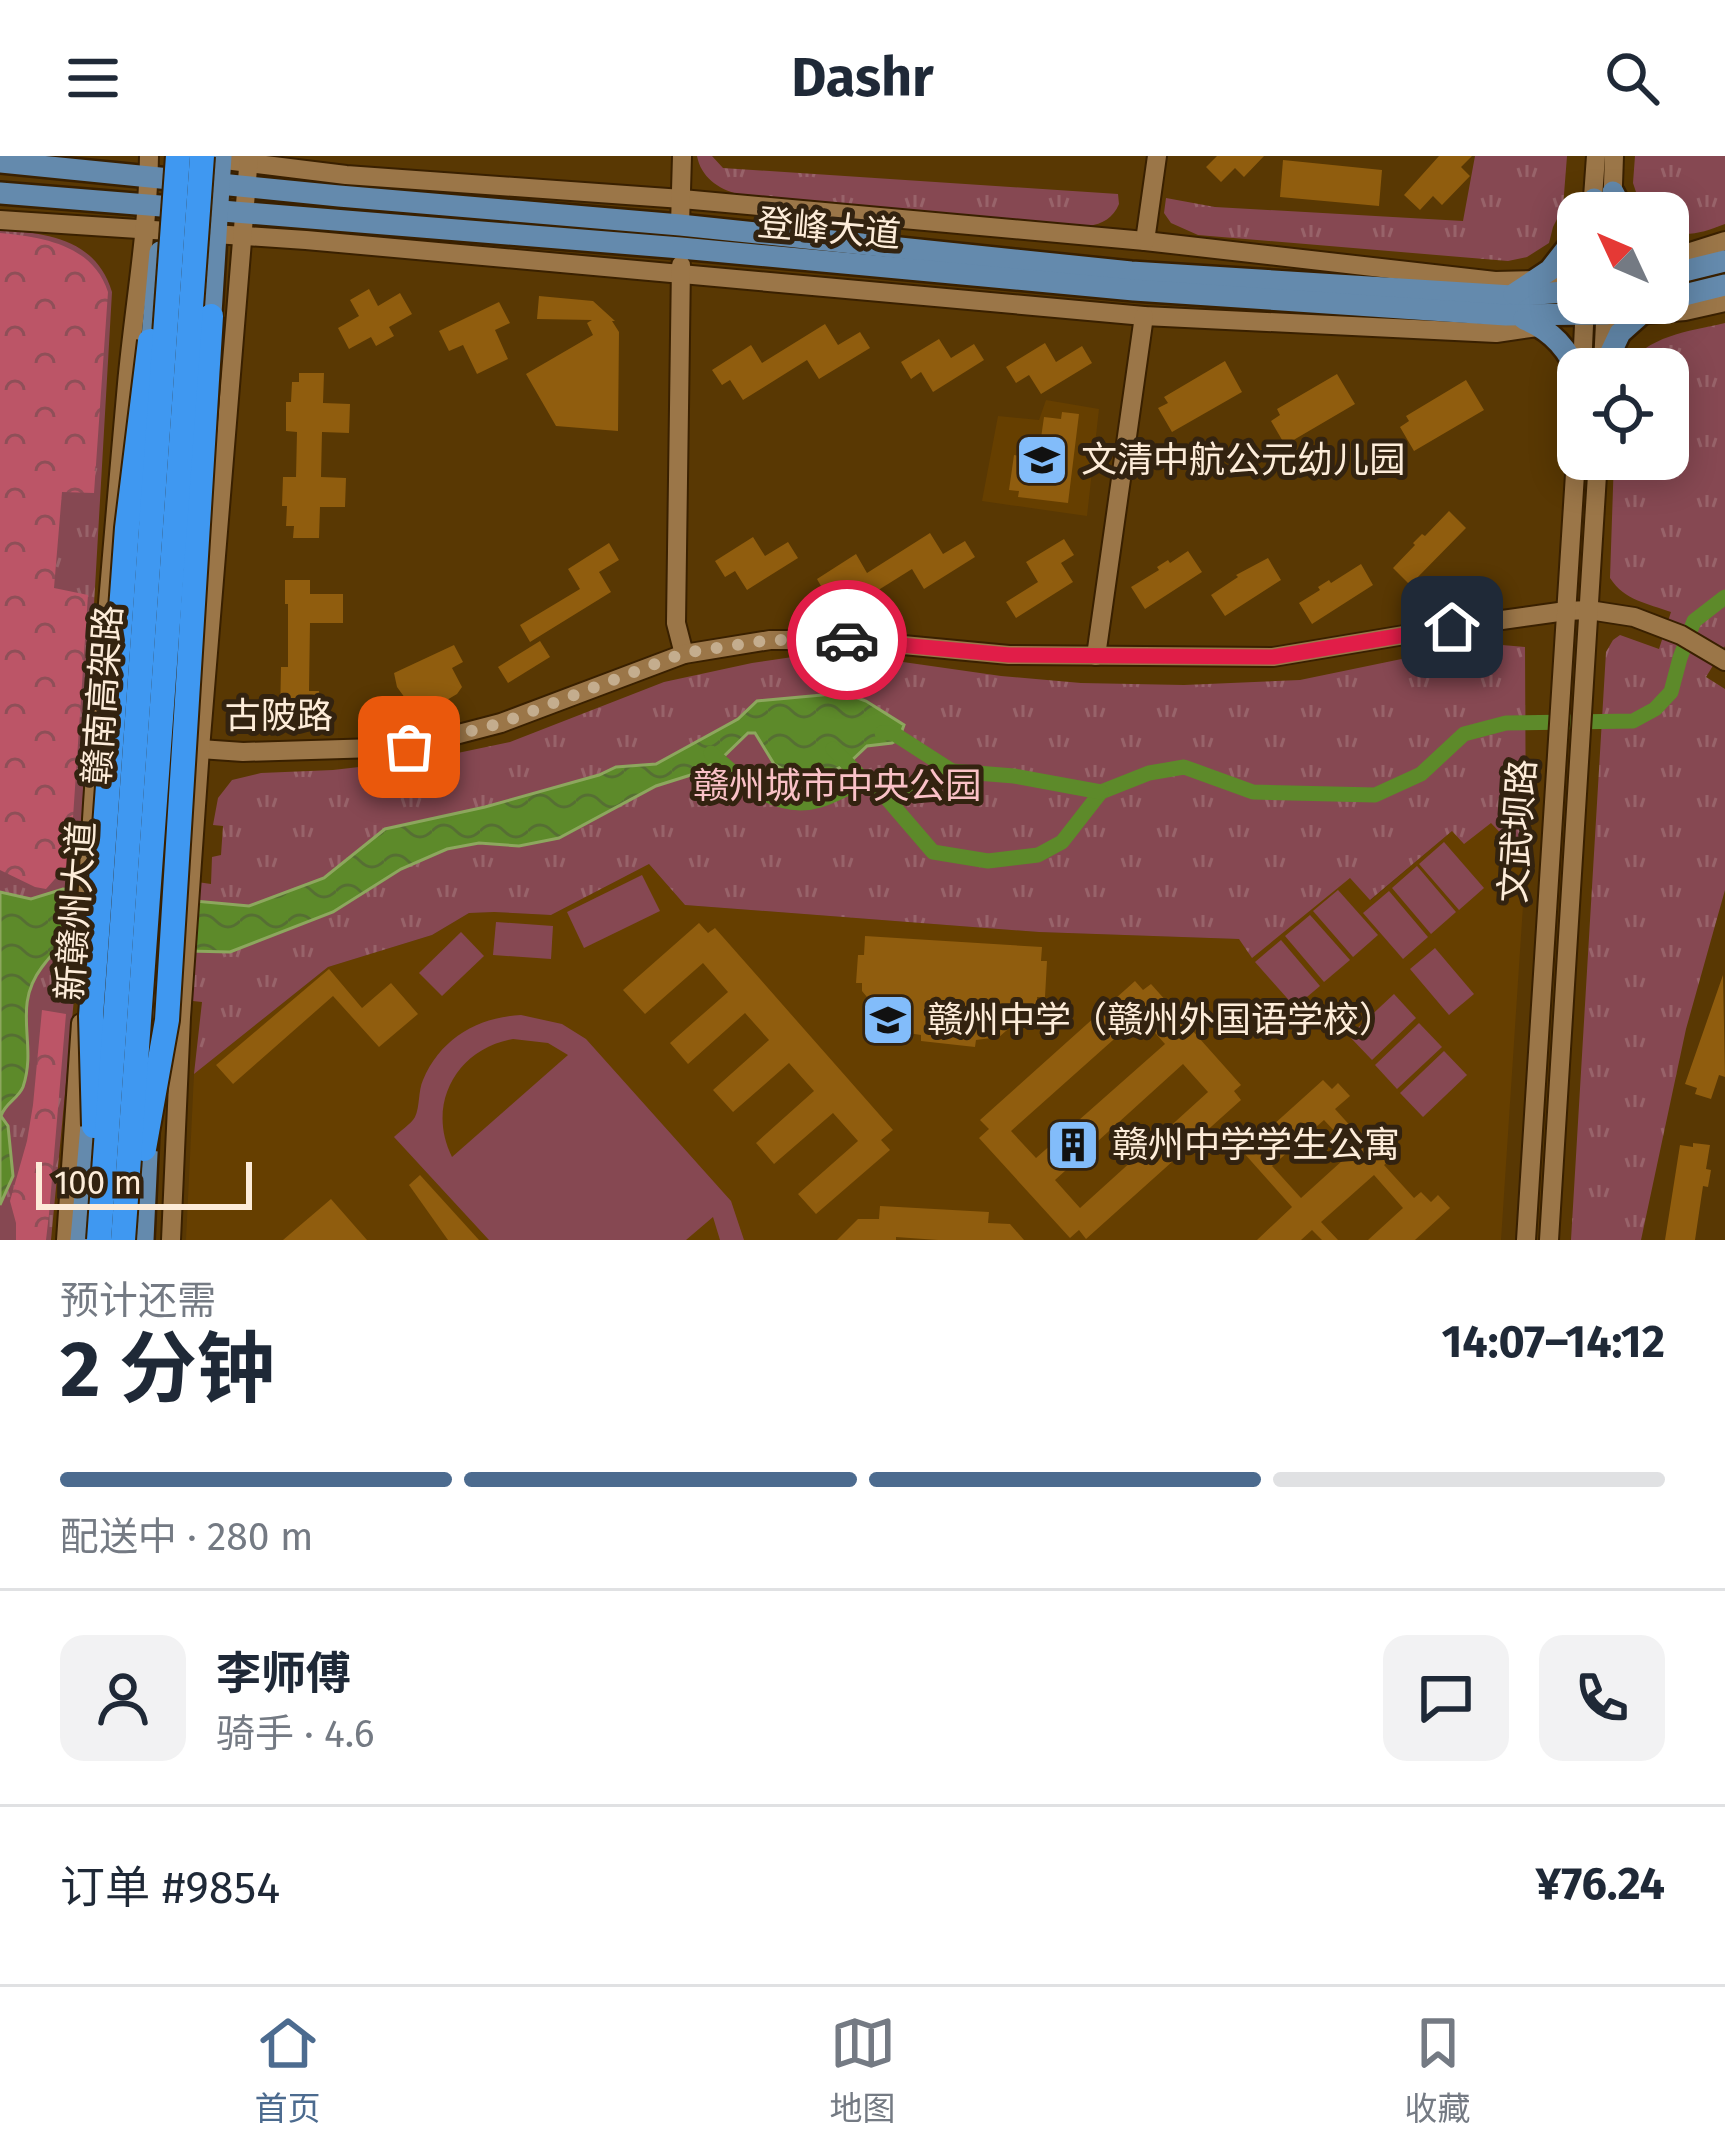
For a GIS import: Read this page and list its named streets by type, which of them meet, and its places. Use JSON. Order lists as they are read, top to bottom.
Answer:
{
  "streets": {
    "highway": ["赣南高架路"],
    "main road": ["登峰大道", "新赣州大道"],
    "street": ["古陂路", "文武坝路"]
  },
  "crossings": [
    ["登峰大道", "赣南高架路"],
    ["登峰大道", "新赣州大道"],
    ["赣南高架路", "新赣州大道"],
    ["古陂路", "文武坝路"]
  ],
  "parks": ["赣州城市中央公园"],
  "places": {
    "school or university": ["文清中航公元幼儿园", "赣州中学（赣州外国语学校）"],
    "building": ["赣州中学学生公寓"]
  },
  "scale_bar": "100 m",
  "north": "top left",
  "page": {
    "header": "Dashr",
    "scale": "100 m",
    "heading": ["2 分钟", "预计还需", "14:07–14:12"],
    "panel": [
      "李师傅",
      "骑手 · 4.6",
      "订单 #9854",
      "¥76.24"
    ],
    "bar": "配送中 · 280 m",
    "tabs": ["首页", "地图", "收藏"]
  }
}
